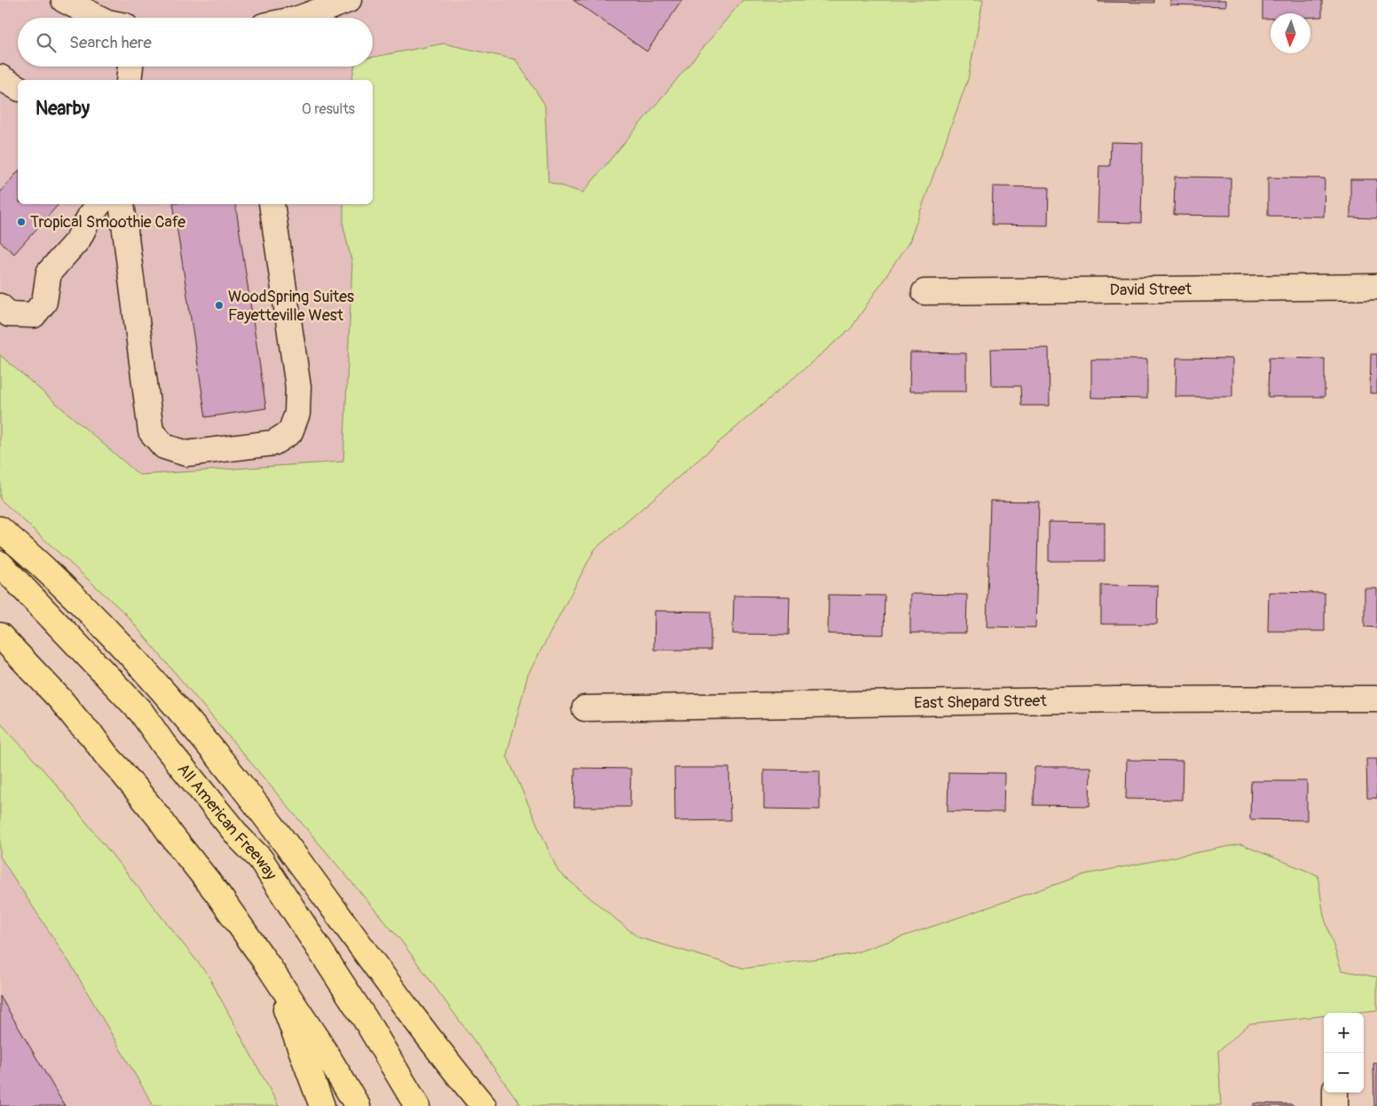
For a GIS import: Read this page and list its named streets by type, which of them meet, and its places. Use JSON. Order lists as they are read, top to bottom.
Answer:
{
  "streets": {
    "highway": ["All American Freeway"],
    "street": ["David Street", "East Shepard Street"]
  },
  "places": ["Tropical Smoothie Cafe", "WoodSpring Suites Fayetteville West"],
  "north": "bottom",
  "page": {
    "search": "Search here",
    "heading": ["Nearby", "0 results"],
    "map_buttons": ["+", "−"]
  }
}
